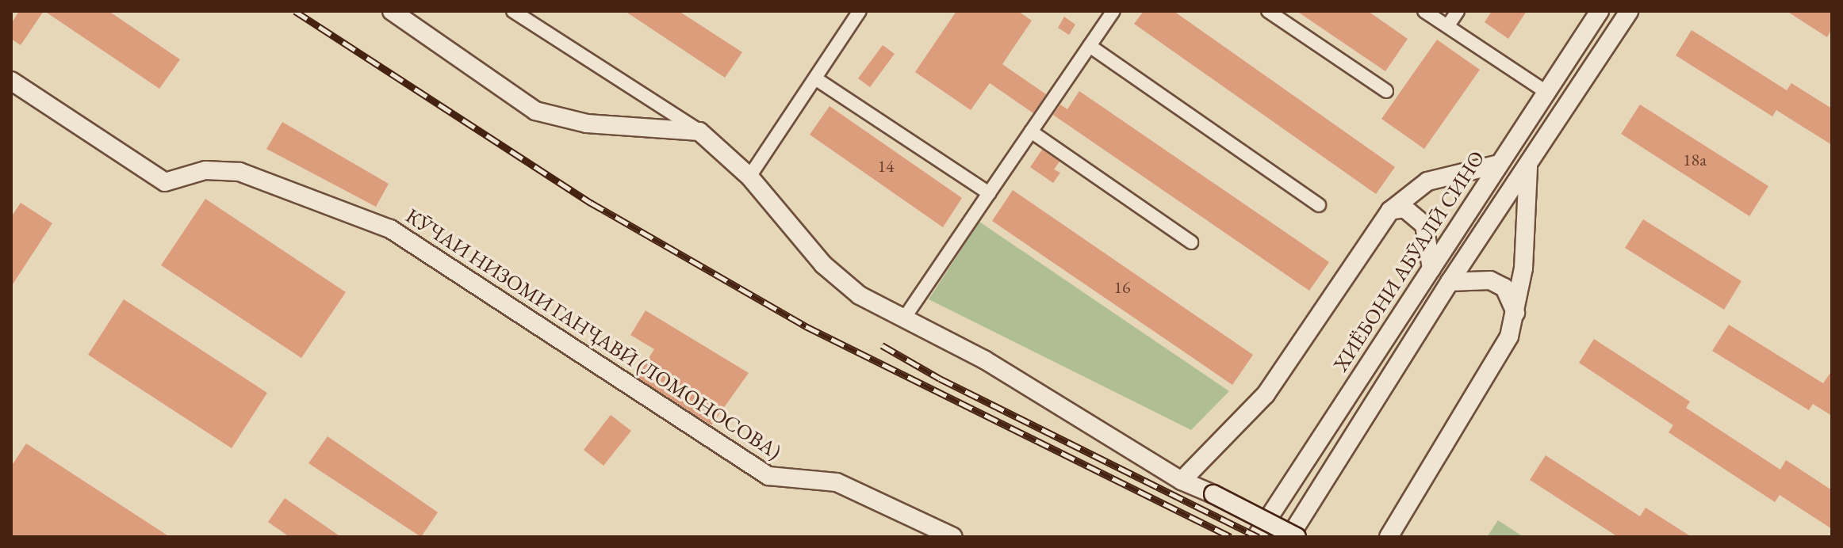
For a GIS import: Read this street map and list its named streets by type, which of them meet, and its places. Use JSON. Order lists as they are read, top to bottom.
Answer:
{
  "streets": {
    "main road": ["ХИЁБОНИ АБӮАЛӢ СИНО", "КӮЧАИ НИЗОМИ ГАНҶАВӢ (ЛОМОНОСОВА)"]
  },
  "house_numbers": ["18a", "14", "16"]
}
